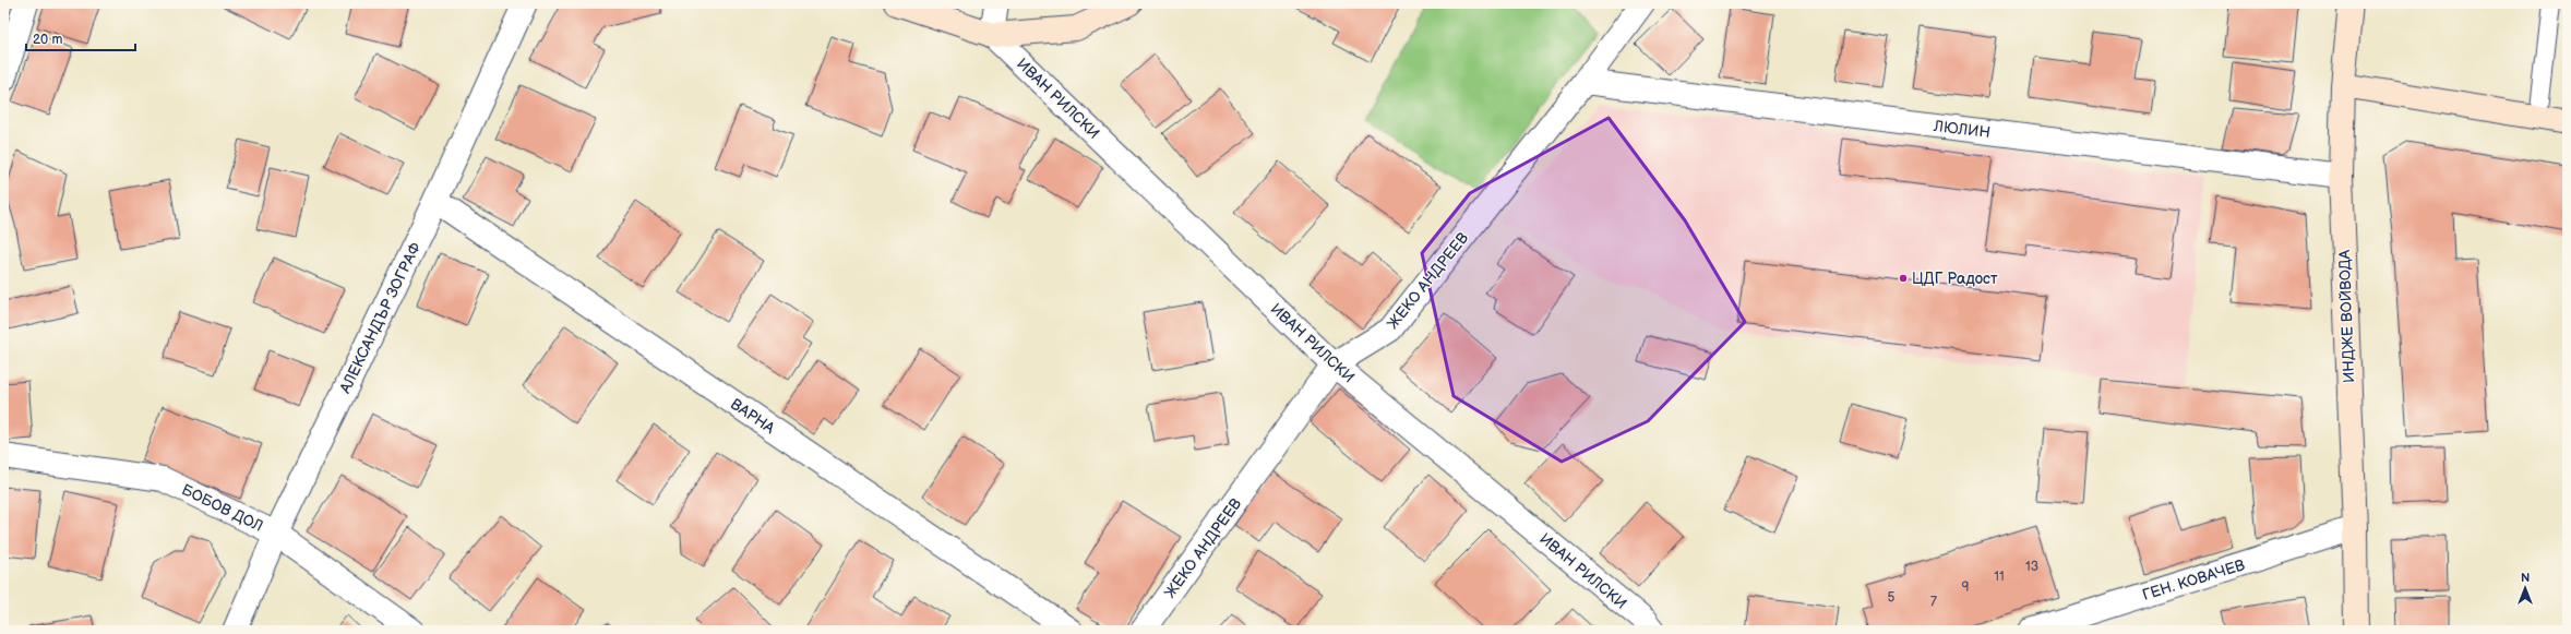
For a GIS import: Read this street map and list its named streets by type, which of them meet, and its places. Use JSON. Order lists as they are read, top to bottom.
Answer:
{
  "streets": {
    "street": [
      "ИВАН РИЛСКИ",
      "ЛЮЛИН",
      "ЖЕКО АНДРЕЕВ",
      "ИНДЖЕ ВОЙВОДА",
      "АЛЕКСАНДЪР ЗОГРАФ",
      "ВАРНА",
      "БОБОВ ДОЛ",
      "ГЕН. КОВАЧЕВ"
    ]
  },
  "crossings": [
    ["ИВАН РИЛСКИ", "ЖЕКО АНДРЕЕВ"],
    ["ЛЮЛИН", "ЖЕКО АНДРЕЕВ"],
    ["ЛЮЛИН", "ИНДЖЕ ВОЙВОДА"],
    ["ИНДЖЕ ВОЙВОДА", "ГЕН. КОВАЧЕВ"],
    ["АЛЕКСАНДЪР ЗОГРАФ", "ВАРНА"],
    ["АЛЕКСАНДЪР ЗОГРАФ", "БОБОВ ДОЛ"]
  ],
  "places": ["ЦДГ Радост"],
  "house_numbers": [
    "13",
    "11",
    "9",
    "5",
    "7"
  ],
  "scale_bar": "20 m",
  "north": "top"
}
